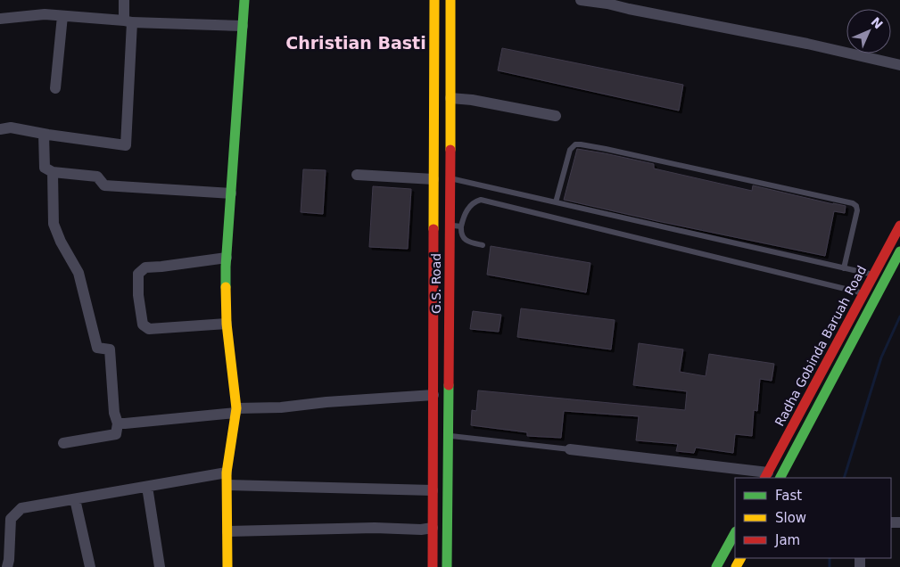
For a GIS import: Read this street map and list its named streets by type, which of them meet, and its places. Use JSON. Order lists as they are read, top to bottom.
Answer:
{
  "streets": {
    "main road": ["G.S. Road", "Radha Gobinda Baruah Road"]
  },
  "districts": ["Christian Basti"],
  "legend": ["Fast", "Slow", "Jam"],
  "north": "top right"
}
